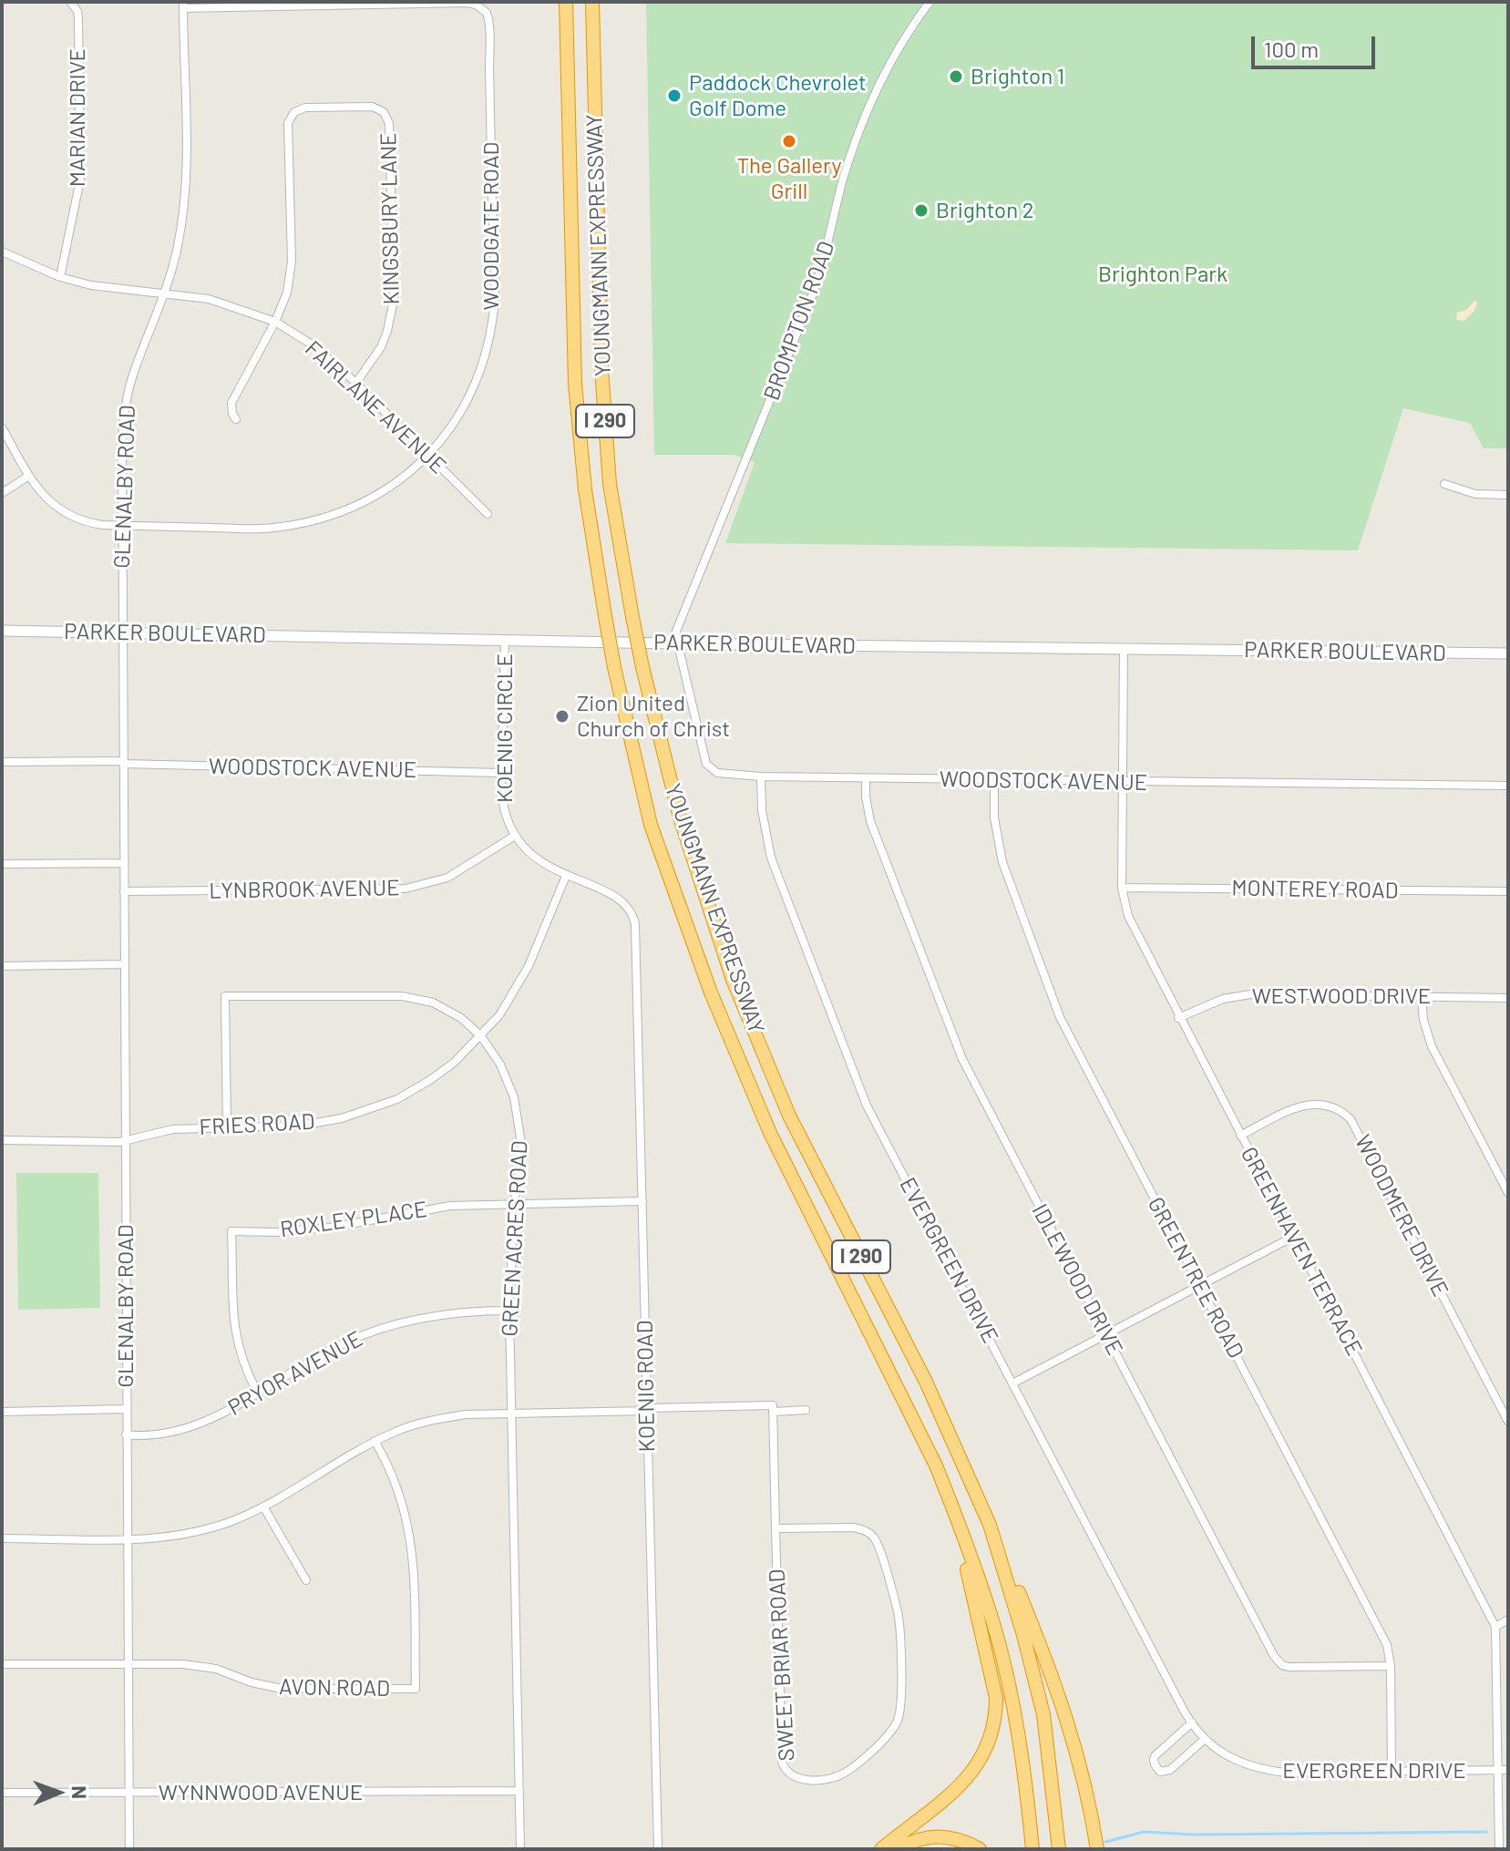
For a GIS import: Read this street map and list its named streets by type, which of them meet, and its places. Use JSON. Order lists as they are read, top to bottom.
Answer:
{
  "streets": {
    "highway": ["YOUNGMANN EXPRESSWAY", "I 290"],
    "street": [
      "MARIAN DRIVE",
      "KINGSBURY LANE",
      "WOODGATE ROAD",
      "BROMPTON ROAD",
      "FAIRLANE AVENUE",
      "GLENALBY ROAD",
      "PARKER BOULEVARD",
      "KOENIG CIRCLE",
      "WOODSTOCK AVENUE",
      "LYNBROOK AVENUE",
      "MONTEREY ROAD",
      "WESTWOOD DRIVE",
      "FRIES ROAD",
      "WOODMERE DRIVE",
      "ROXLEY PLACE",
      "GREEN ACRES ROAD",
      "GREENHAVEN TERRACE",
      "EVERGREEN DRIVE",
      "GREENTREE ROAD",
      "IDLEWOOD DRIVE",
      "PRYOR AVENUE",
      "KOENIG ROAD",
      "SWEET BRIAR ROAD",
      "AVON ROAD",
      "WYNNWOOD AVENUE"
    ]
  },
  "crossings": [
    ["MARIAN DRIVE", "FAIRLANE AVENUE"],
    ["KINGSBURY LANE", "FAIRLANE AVENUE"],
    ["WOODGATE ROAD", "FAIRLANE AVENUE"],
    ["WOODGATE ROAD", "GLENALBY ROAD"],
    ["BROMPTON ROAD", "PARKER BOULEVARD"],
    ["BROMPTON ROAD", "WOODSTOCK AVENUE"],
    ["FAIRLANE AVENUE", "GLENALBY ROAD"],
    ["GLENALBY ROAD", "PARKER BOULEVARD"],
    ["GLENALBY ROAD", "WOODSTOCK AVENUE"],
    ["GLENALBY ROAD", "LYNBROOK AVENUE"],
    ["GLENALBY ROAD", "FRIES ROAD"],
    ["GLENALBY ROAD", "PRYOR AVENUE"],
    ["GLENALBY ROAD", "AVON ROAD"],
    ["GLENALBY ROAD", "WYNNWOOD AVENUE"],
    ["PARKER BOULEVARD", "KOENIG CIRCLE"],
    ["PARKER BOULEVARD", "WOODSTOCK AVENUE"],
    ["PARKER BOULEVARD", "GREENHAVEN TERRACE"],
    ["KOENIG CIRCLE", "WOODSTOCK AVENUE"],
    ["KOENIG CIRCLE", "LYNBROOK AVENUE"],
    ["KOENIG CIRCLE", "FRIES ROAD"],
    ["KOENIG CIRCLE", "KOENIG ROAD"],
    ["WOODSTOCK AVENUE", "GREENHAVEN TERRACE"],
    ["WOODSTOCK AVENUE", "EVERGREEN DRIVE"],
    ["WOODSTOCK AVENUE", "GREENTREE ROAD"],
    ["WOODSTOCK AVENUE", "IDLEWOOD DRIVE"],
    ["MONTEREY ROAD", "GREENHAVEN TERRACE"],
    ["WESTWOOD DRIVE", "GREENHAVEN TERRACE"],
    ["FRIES ROAD", "GREEN ACRES ROAD"],
    ["WOODMERE DRIVE", "GREENHAVEN TERRACE"],
    ["ROXLEY PLACE", "GREEN ACRES ROAD"],
    ["ROXLEY PLACE", "PRYOR AVENUE"],
    ["ROXLEY PLACE", "KOENIG ROAD"],
    ["GREEN ACRES ROAD", "PRYOR AVENUE"],
    ["GREEN ACRES ROAD", "WYNNWOOD AVENUE"],
    ["GREENHAVEN TERRACE", "EVERGREEN DRIVE"],
    ["EVERGREEN DRIVE", "GREENTREE ROAD"],
    ["GREENTREE ROAD", "IDLEWOOD DRIVE"]
  ],
  "parks": ["Brighton Park"],
  "places": [
    "Brighton 1",
    "Paddock Chevrolet Golf Dome",
    "The Gallery Grill",
    "Brighton 2",
    "Zion United Church of Christ"
  ],
  "scale_bar": "100 m",
  "north": "right"
}
